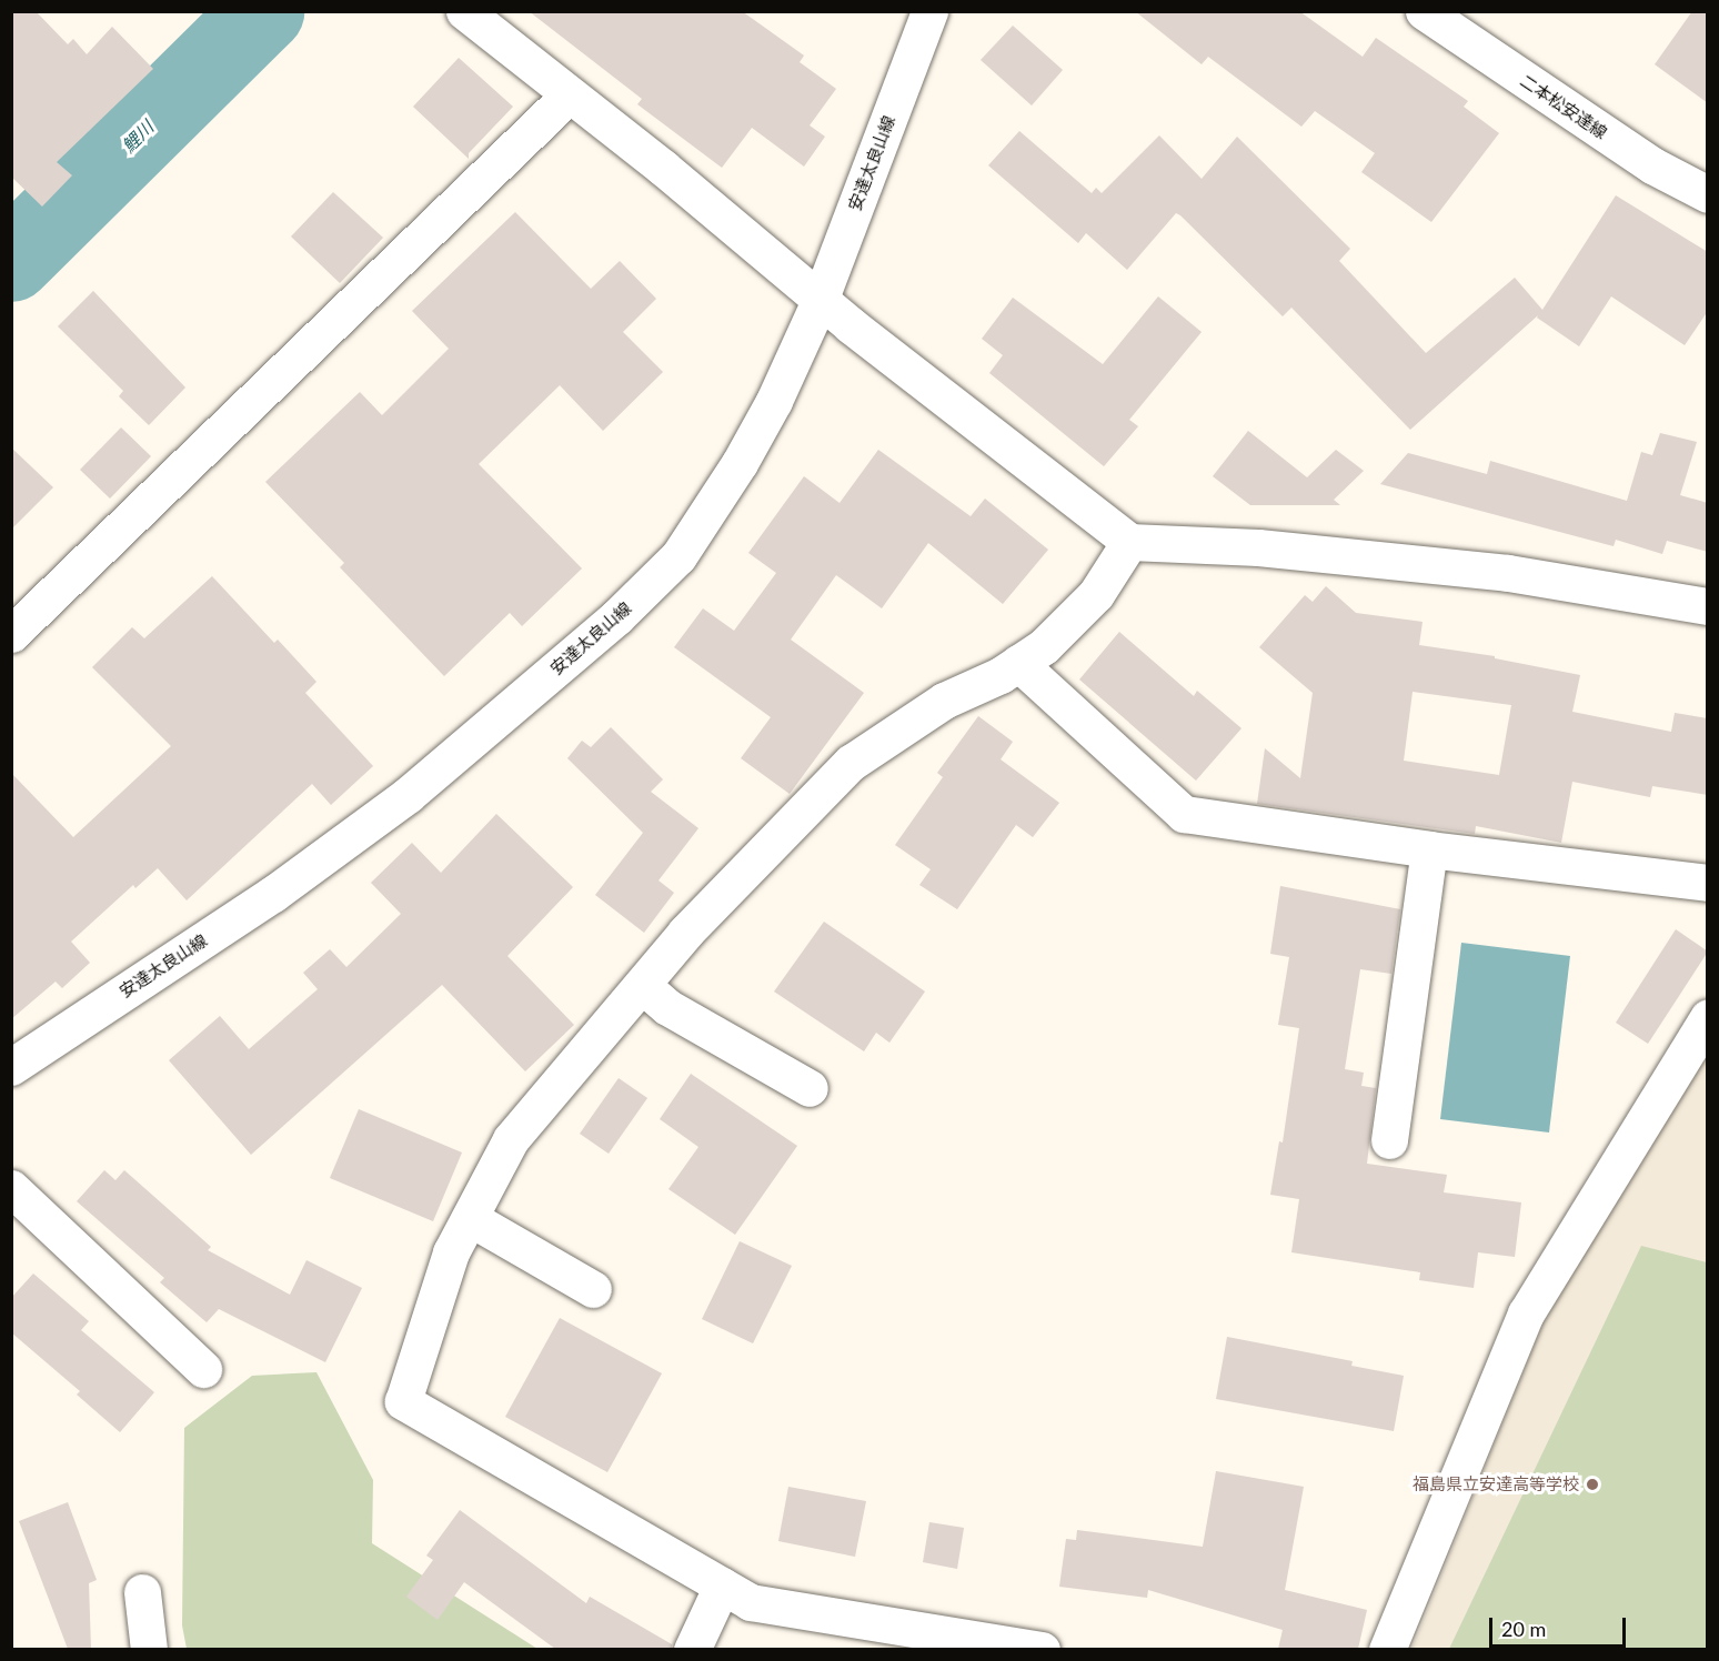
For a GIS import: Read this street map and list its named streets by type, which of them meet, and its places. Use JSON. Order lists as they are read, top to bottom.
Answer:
{
  "streets": {
    "street": ["二本松安達線", "安達太良山線"]
  },
  "water": ["鯉川"],
  "places": ["福島県立安達高等学校"],
  "scale_bar": "20 m"
}
